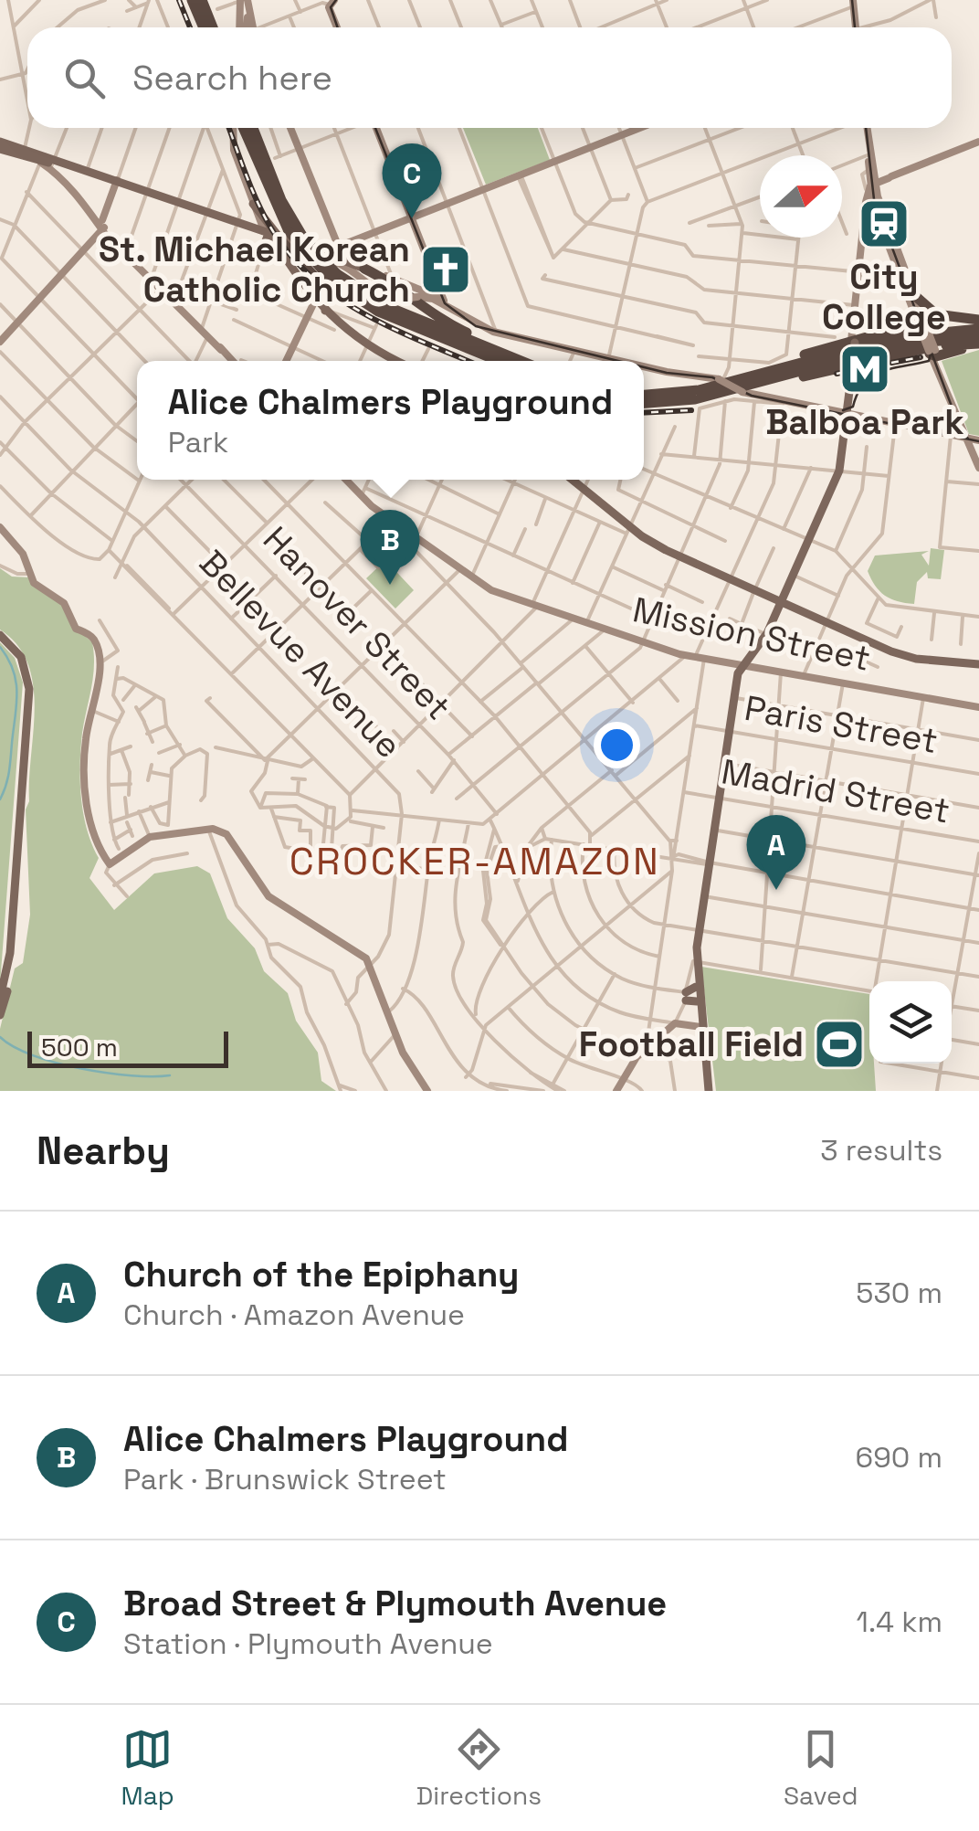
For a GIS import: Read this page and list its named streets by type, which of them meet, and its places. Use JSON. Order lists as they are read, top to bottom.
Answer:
{
  "streets": {
    "main road": ["Mission Street"],
    "street": [
      "Hanover Street",
      "Bellevue Avenue",
      "Paris Street",
      "Madrid Street"
    ]
  },
  "districts": ["CROCKER-AMAZON"],
  "places": {
    "station": ["City College"],
    "church": ["St. Michael Korean Catholic Church"],
    "metro station": ["Balboa Park"],
    "sports": ["Football Field"]
  },
  "scale_bar": "500 m",
  "north": "right",
  "page": {
    "search": "Search here",
    "pins": ["C", "B", "A"],
    "popup": ["Alice Chalmers Playground", "Park"],
    "scale": "500 m",
    "heading": ["Nearby", "3 results"],
    "list": [
      {
        "mark": "A",
        "name": "Church of the Epiphany",
        "note": "Church · Amazon Avenue",
        "value": "530 m"
      },
      {
        "mark": "B",
        "name": "Alice Chalmers Playground",
        "note": "Park · Brunswick Street",
        "value": "690 m"
      },
      {
        "mark": "C",
        "name": "Broad Street & Plymouth Avenue",
        "note": "Station · Plymouth Avenue",
        "value": "1.4 km"
      }
    ],
    "nav": ["Map", "Directions", "Saved"]
  }
}
